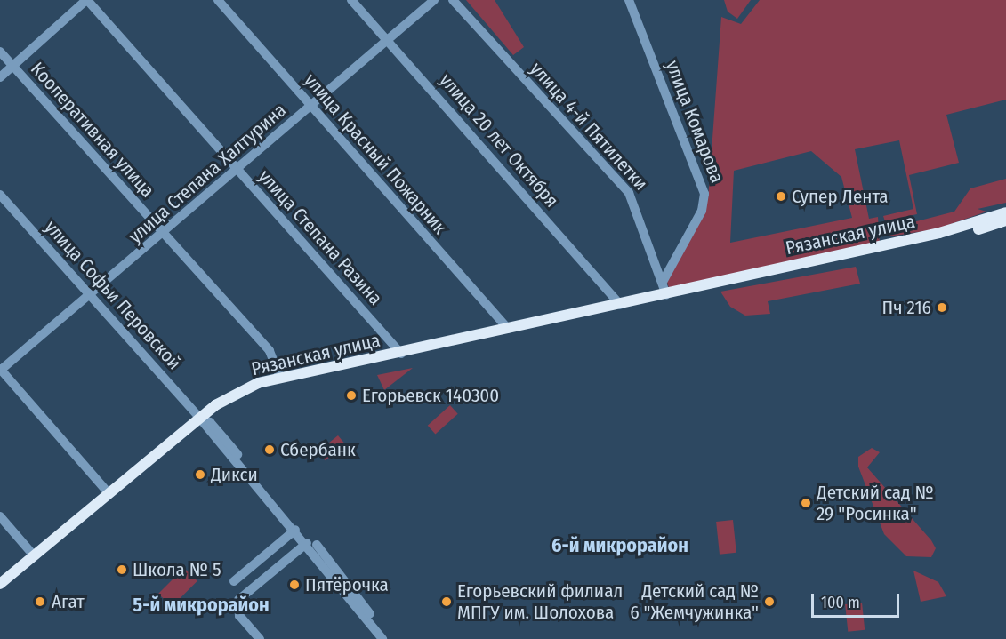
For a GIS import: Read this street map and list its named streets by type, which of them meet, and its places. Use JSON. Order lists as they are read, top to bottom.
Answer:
{
  "streets": {
    "main road": ["Рязанская улица"],
    "street": [
      "улица Комарова",
      "улица 4-й Пятилетки",
      "Кооперативная улица",
      "улица 20 лет Октября",
      "улица Красный Пожарник",
      "улица Степана Халтурина",
      "улица Степана Разина",
      "улица Софьи Перовской"
    ]
  },
  "crossings": [
    ["улица Комарова", "улица 4-й Пятилетки"],
    ["улица 4-й Пятилетки", "Рязанская улица"],
    ["Кооперативная улица", "улица Степана Халтурина"],
    ["Кооперативная улица", "Рязанская улица"],
    ["улица 20 лет Октября", "улица Степана Халтурина"],
    ["улица 20 лет Октября", "Рязанская улица"],
    ["улица Красный Пожарник", "улица Степана Халтурина"],
    ["улица Красный Пожарник", "Рязанская улица"],
    ["улица Степана Халтурина", "улица Степана Разина"],
    ["улица Степана Халтурина", "улица Софьи Перовской"],
    ["Рязанская улица", "улица Степана Разина"],
    ["Рязанская улица", "улица Софьи Перовской"]
  ],
  "districts": ["6-й микрорайон", "5-й микрорайон"],
  "places": [
    "Супер Лента",
    "Пч 216",
    "Егорьевск 140300",
    "Сбербанк",
    "Дикси",
    "Детский сад № 29 \"Росинка\"",
    "Школа № 5",
    "Пятёрочка",
    "Агат",
    "Егорьевский филиал МПГУ им. Шолохова",
    "Детский сад № 6 \"Жемчужинка\""
  ],
  "scale_bar": "100 m"
}
